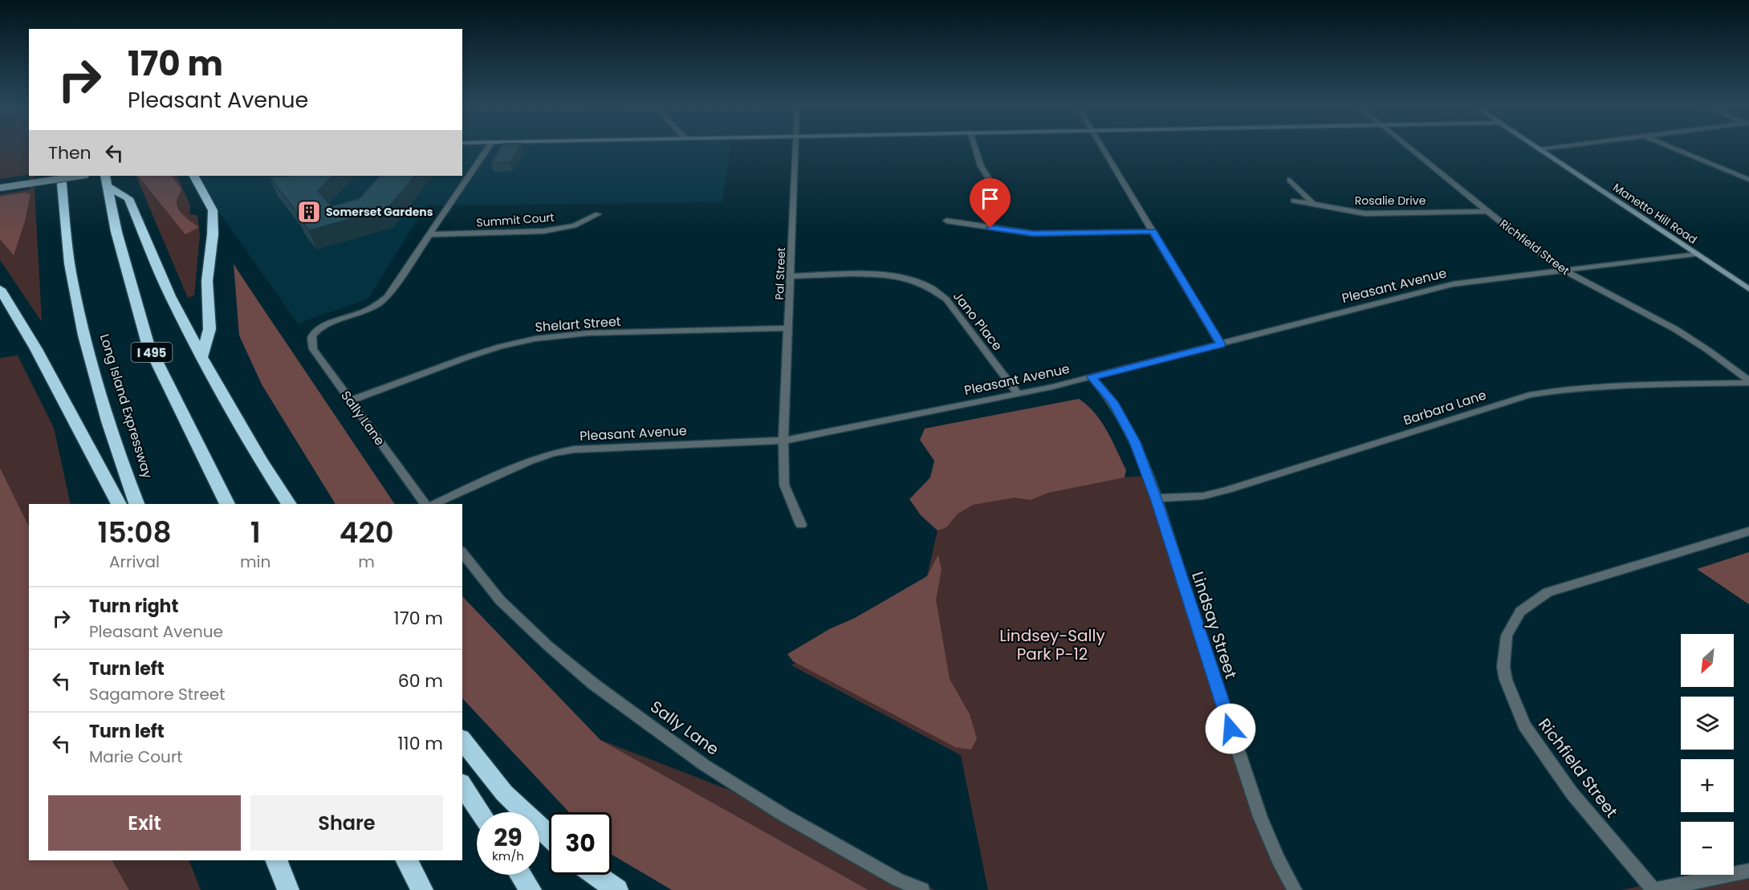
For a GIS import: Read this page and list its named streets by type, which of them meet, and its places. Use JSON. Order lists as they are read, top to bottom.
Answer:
{
  "streets": {
    "highway": ["I 495", "Long Island Expressway"],
    "main road": ["Manetto Hill Road"],
    "street": [
      "Rosalie Drive",
      "Summit Court",
      "Richfield Street",
      "Pal Street",
      "Pleasant Avenue",
      "Jano Place",
      "Shelart Street",
      "Barbara Lane",
      "Sally Lane",
      "Lindsay Street"
    ]
  },
  "crossings": [
    ["Rosalie Drive", "Richfield Street"],
    ["Manetto Hill Road", "Pleasant Avenue"],
    ["Summit Court", "Sally Lane"],
    ["Richfield Street", "Pleasant Avenue"],
    ["Richfield Street", "Barbara Lane"],
    ["Pal Street", "Pleasant Avenue"],
    ["Pal Street", "Jano Place"],
    ["Pal Street", "Shelart Street"],
    ["Pleasant Avenue", "Jano Place"],
    ["Pleasant Avenue", "Lindsay Street"],
    ["Shelart Street", "Sally Lane"],
    ["Barbara Lane", "Lindsay Street"]
  ],
  "parks": ["Lindsey-Sally Park P-12"],
  "places": {
    "building": ["Somerset Gardens"]
  },
  "north": "bottom left",
  "page": {
    "turn": ["170 m", "Pleasant Avenue"],
    "then": "Then",
    "eta": [
      "15:08",
      "Arrival",
      "1",
      "min",
      "420",
      "m"
    ],
    "list": [
      {
        "name": "Turn right",
        "note": "Pleasant Avenue",
        "value": "170 m"
      },
      {
        "name": "Turn left",
        "note": "Sagamore Street",
        "value": "60 m"
      },
      {
        "name": "Turn left",
        "note": "Marie Court",
        "value": "110 m"
      }
    ],
    "map_buttons": ["+", "−"],
    "buttons": ["Exit", "Share"],
    "speed": "29 km/h",
    "limit": "30"
  }
}
